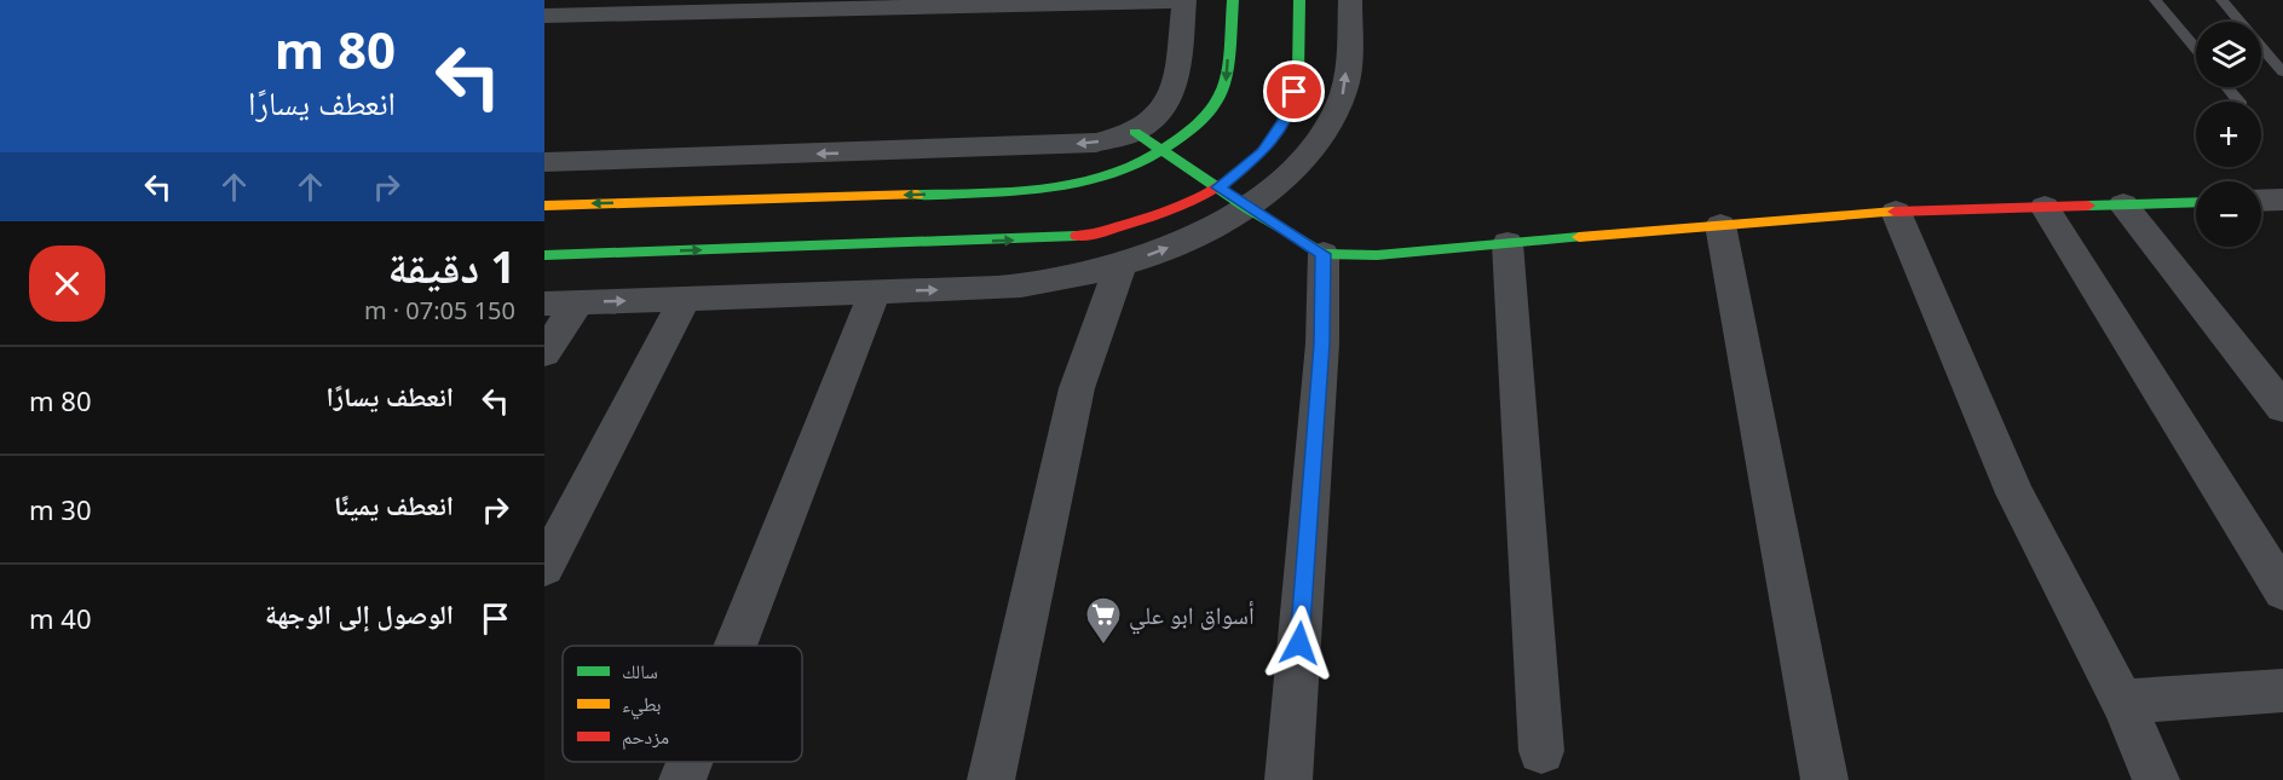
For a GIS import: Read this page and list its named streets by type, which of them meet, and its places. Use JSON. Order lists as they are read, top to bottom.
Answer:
{
  "places": {
    "supermarket": ["أسواق ابو علي"]
  },
  "legend": ["سالك", "بطيء", "مزدحم"],
  "page": {
    "turn": ["80 m", "انعطف يسارًا"],
    "map_buttons": ["+", "−"],
    "heading": ["1 دقيقة", "150 m · 07:05"],
    "list": [
      {
        "name": "انعطف يسارًا",
        "value": "80 m"
      },
      {
        "name": "انعطف يمينًا",
        "value": "30 m"
      },
      {
        "name": "الوصول إلى الوجهة",
        "value": "40 m"
      }
    ]
  }
}
